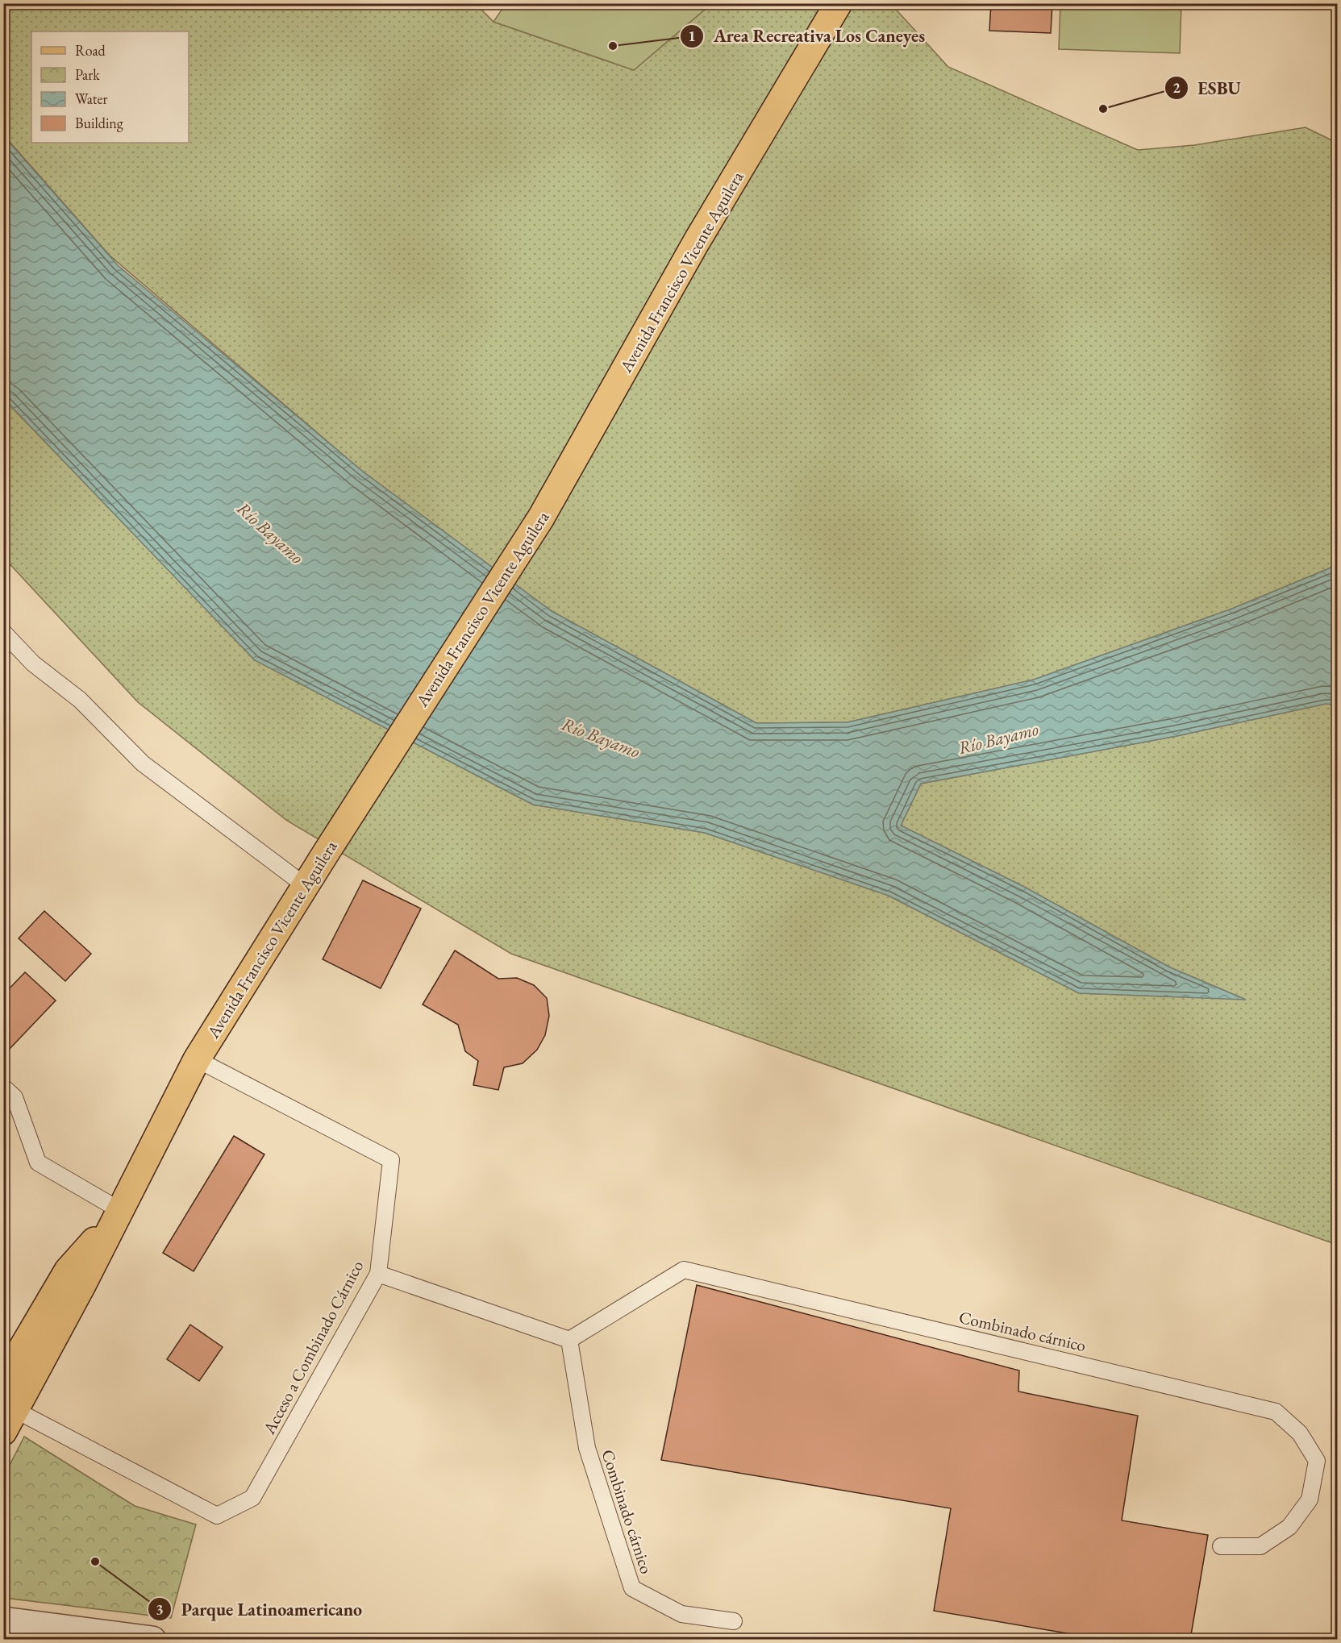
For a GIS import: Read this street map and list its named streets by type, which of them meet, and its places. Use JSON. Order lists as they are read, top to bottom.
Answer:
{
  "streets": {
    "main road": ["Avenida Francisco Vicente Aguilera"],
    "lane": ["Combinado cárnico", "Acceso a Combinado Cárnico"]
  },
  "crossings": [
    ["Avenida Francisco Vicente Aguilera", "Acceso a Combinado Cárnico"]
  ],
  "water": ["Río Bayamo"],
  "places": ["Area Recreativa Los Caneyes", "ESBU", "Parque Latinoamericano"],
  "legend": [
    "Road",
    "Park",
    "Water",
    "Building"
  ]
}
